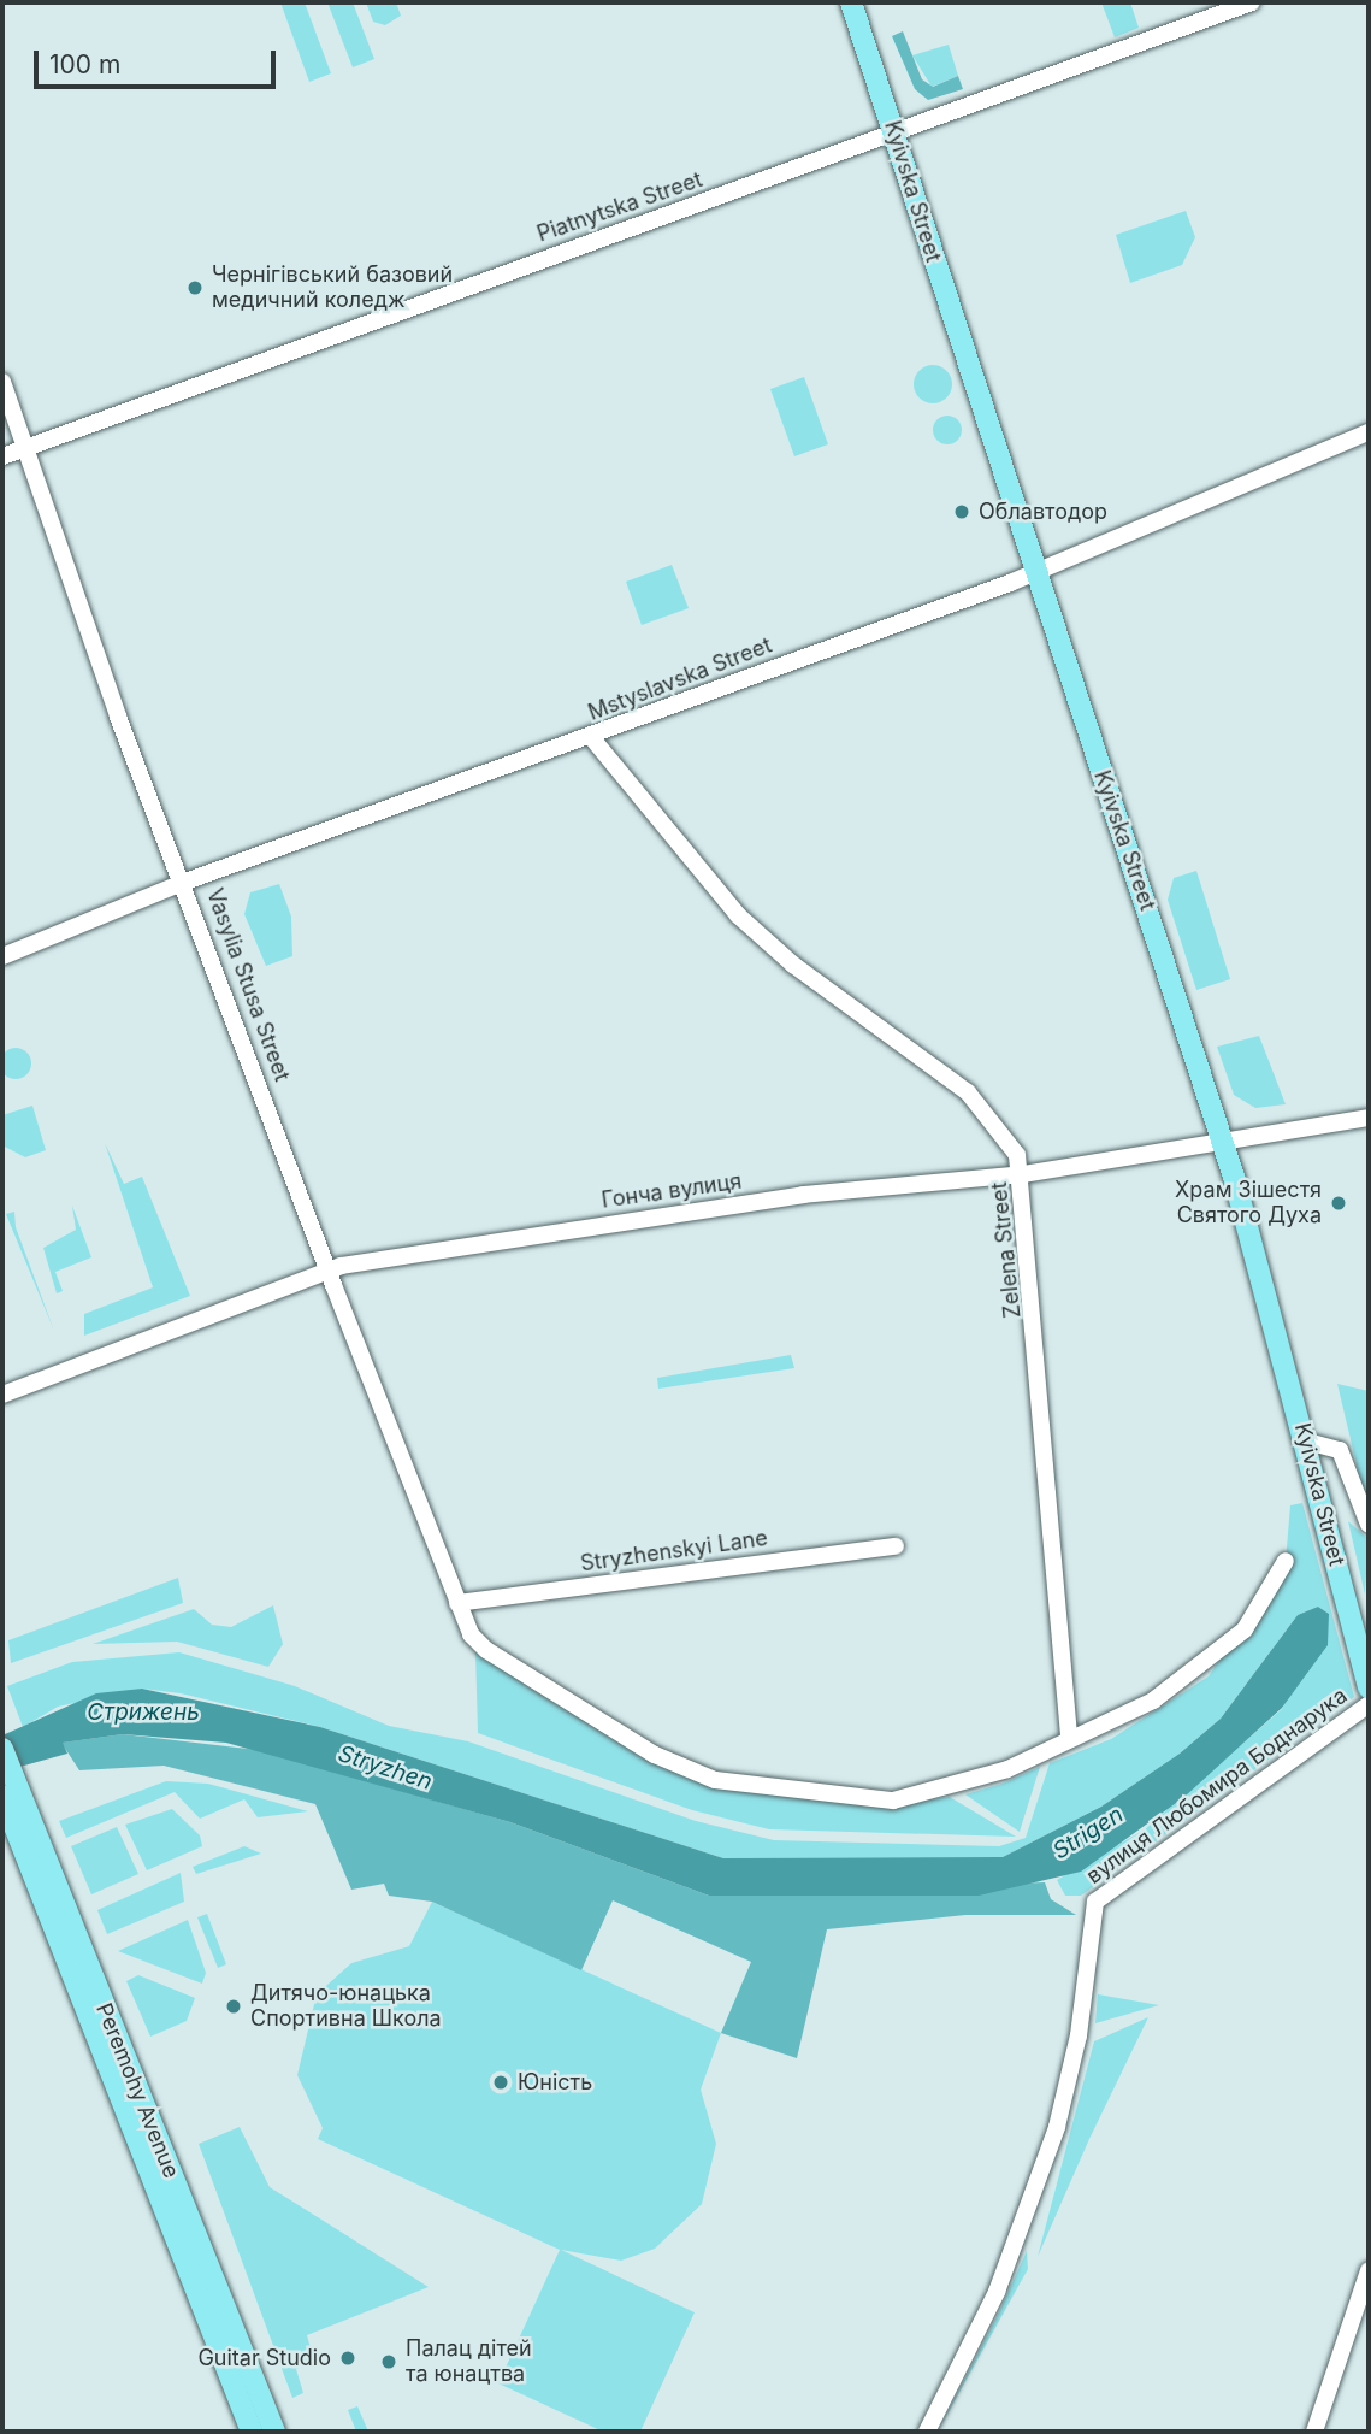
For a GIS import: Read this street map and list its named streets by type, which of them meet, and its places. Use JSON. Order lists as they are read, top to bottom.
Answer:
{
  "streets": {
    "main road": ["Kyivska Street", "Peremohy Avenue"],
    "street": [
      "Piatnytska Street",
      "Mstyslavska Street",
      "Vasylia Stusa Street",
      "Гонча вулиця",
      "Zelena Street",
      "Stryzhenskyi Lane",
      "вулиця Любомира Боднарука"
    ]
  },
  "crossings": [
    ["Kyivska Street", "Piatnytska Street"],
    ["Kyivska Street", "Mstyslavska Street"],
    ["Kyivska Street", "Гонча вулиця"],
    ["Piatnytska Street", "Vasylia Stusa Street"],
    ["Mstyslavska Street", "Vasylia Stusa Street"],
    ["Mstyslavska Street", "Zelena Street"],
    ["Vasylia Stusa Street", "Гонча вулиця"],
    ["Vasylia Stusa Street", "Zelena Street"],
    ["Vasylia Stusa Street", "Stryzhenskyi Lane"],
    ["Гонча вулиця", "Zelena Street"]
  ],
  "water": ["Стрижень", "Stryzhen", "Strigen"],
  "places": [
    "Чернігівський базовий медичний коледж",
    "Облавтодор",
    "Храм Зішестя Святого Духа",
    "Дитячо-юнацька Спортивна Школа",
    "Юність",
    "Guitar Studio",
    "Палац дітей та юнацтва"
  ],
  "scale_bar": "100 m"
}
